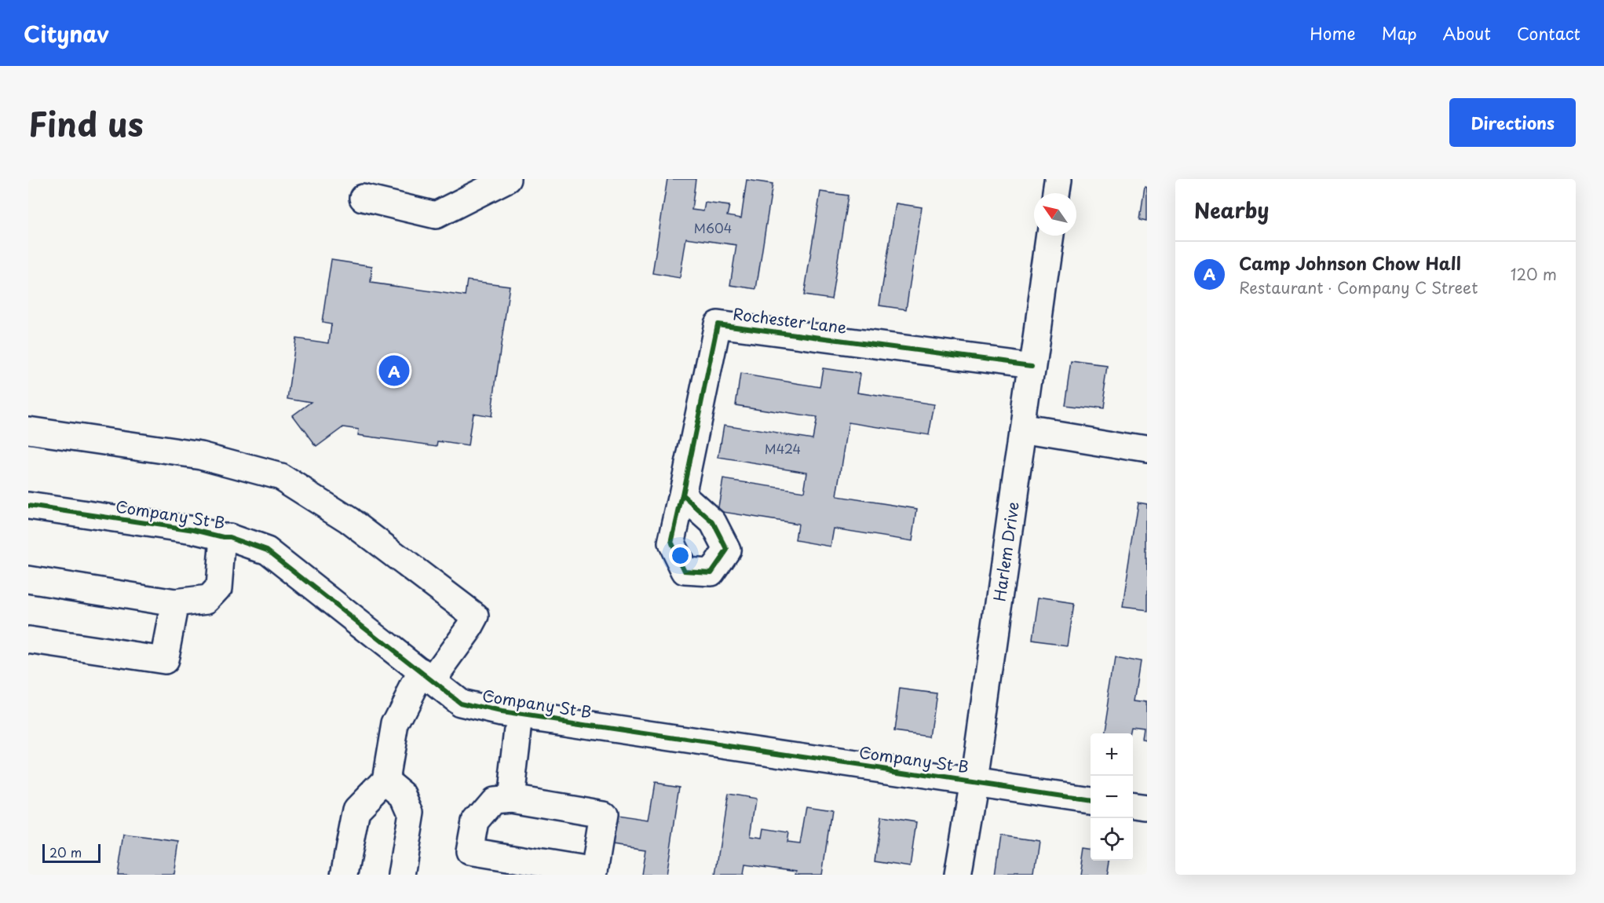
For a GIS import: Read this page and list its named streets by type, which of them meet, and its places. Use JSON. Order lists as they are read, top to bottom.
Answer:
{
  "streets": {
    "street": ["Rochester Lane", "Company St B", "Harlem Drive"]
  },
  "crossings": [
    ["Rochester Lane", "Harlem Drive"],
    ["Company St B", "Harlem Drive"]
  ],
  "house_numbers": ["M604", "M424"],
  "scale_bar": "20 m",
  "north": "top left",
  "page": {
    "header": "Citynav",
    "nav": [
      "Home",
      "Map",
      "About",
      "Contact"
    ],
    "title": "Find us",
    "buttons": "Directions",
    "heading": "Nearby",
    "list": [
      {
        "mark": "A",
        "name": "Camp Johnson Chow Hall",
        "note": "Restaurant · Company C Street",
        "value": "120 m"
      }
    ],
    "pins": "A",
    "map_buttons": ["+", "−"],
    "scale": "20 m"
  }
}
